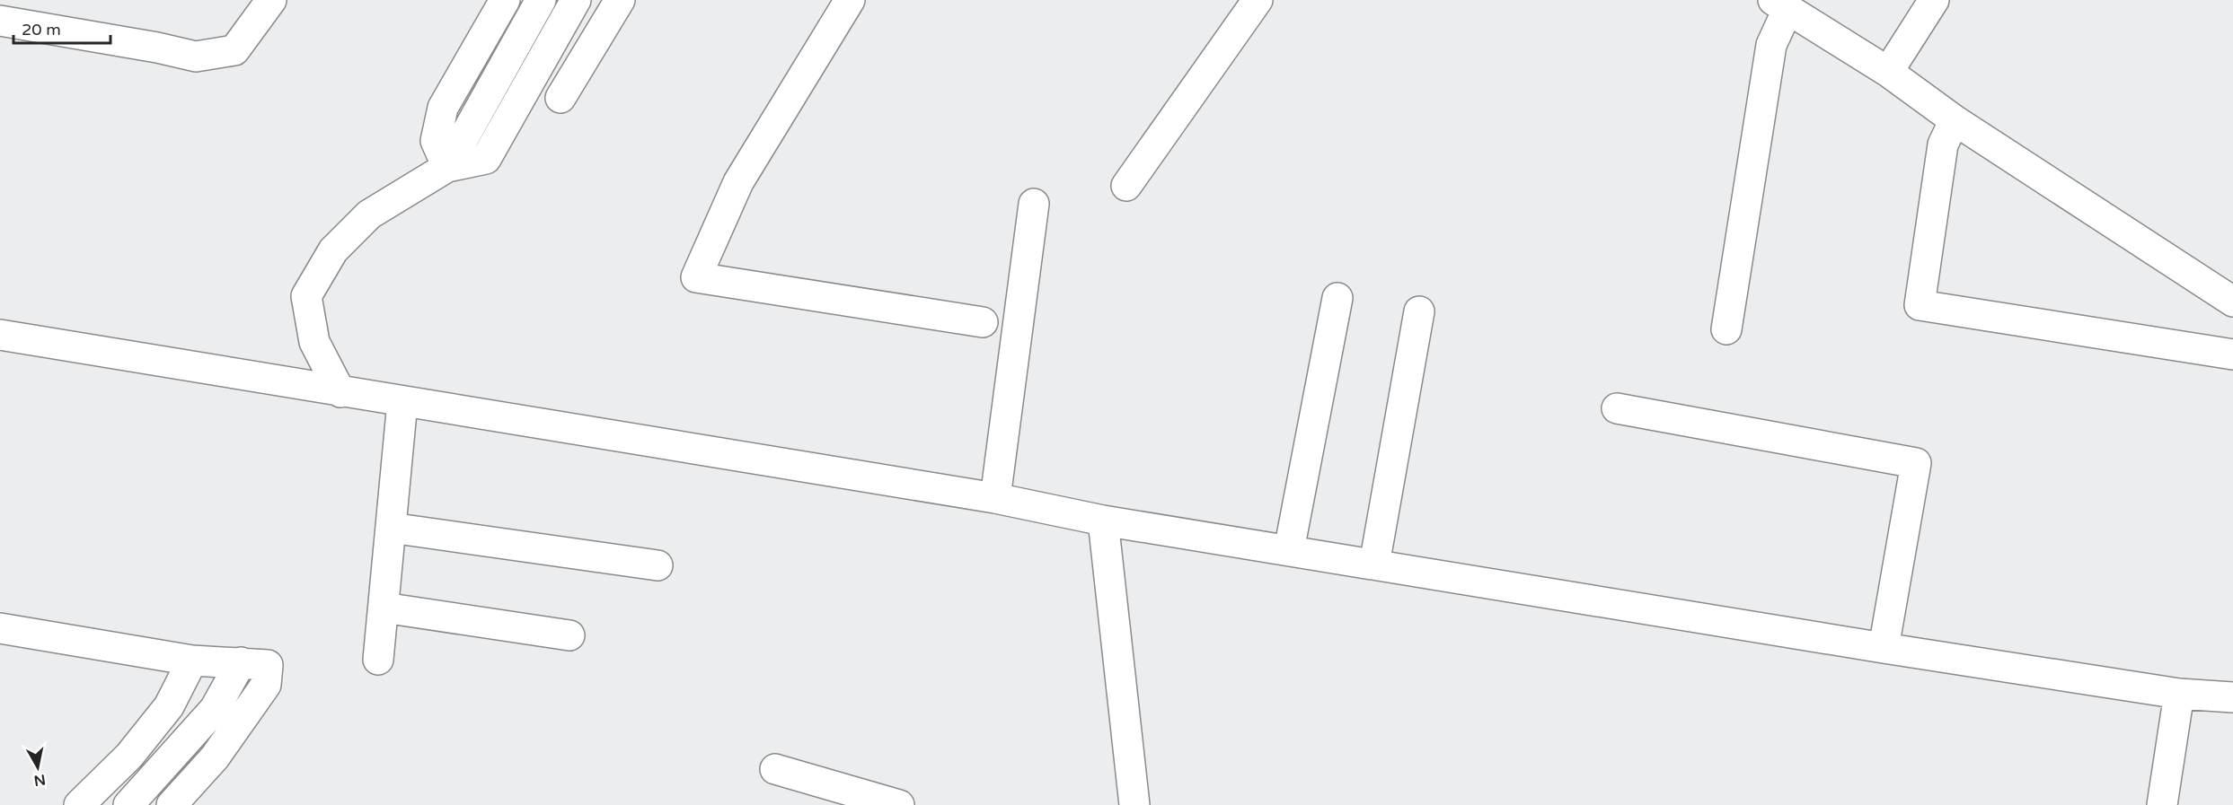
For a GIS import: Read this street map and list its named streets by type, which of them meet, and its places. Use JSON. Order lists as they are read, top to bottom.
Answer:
{
  "scale_bar": "20 m",
  "north": "bottom"
}
